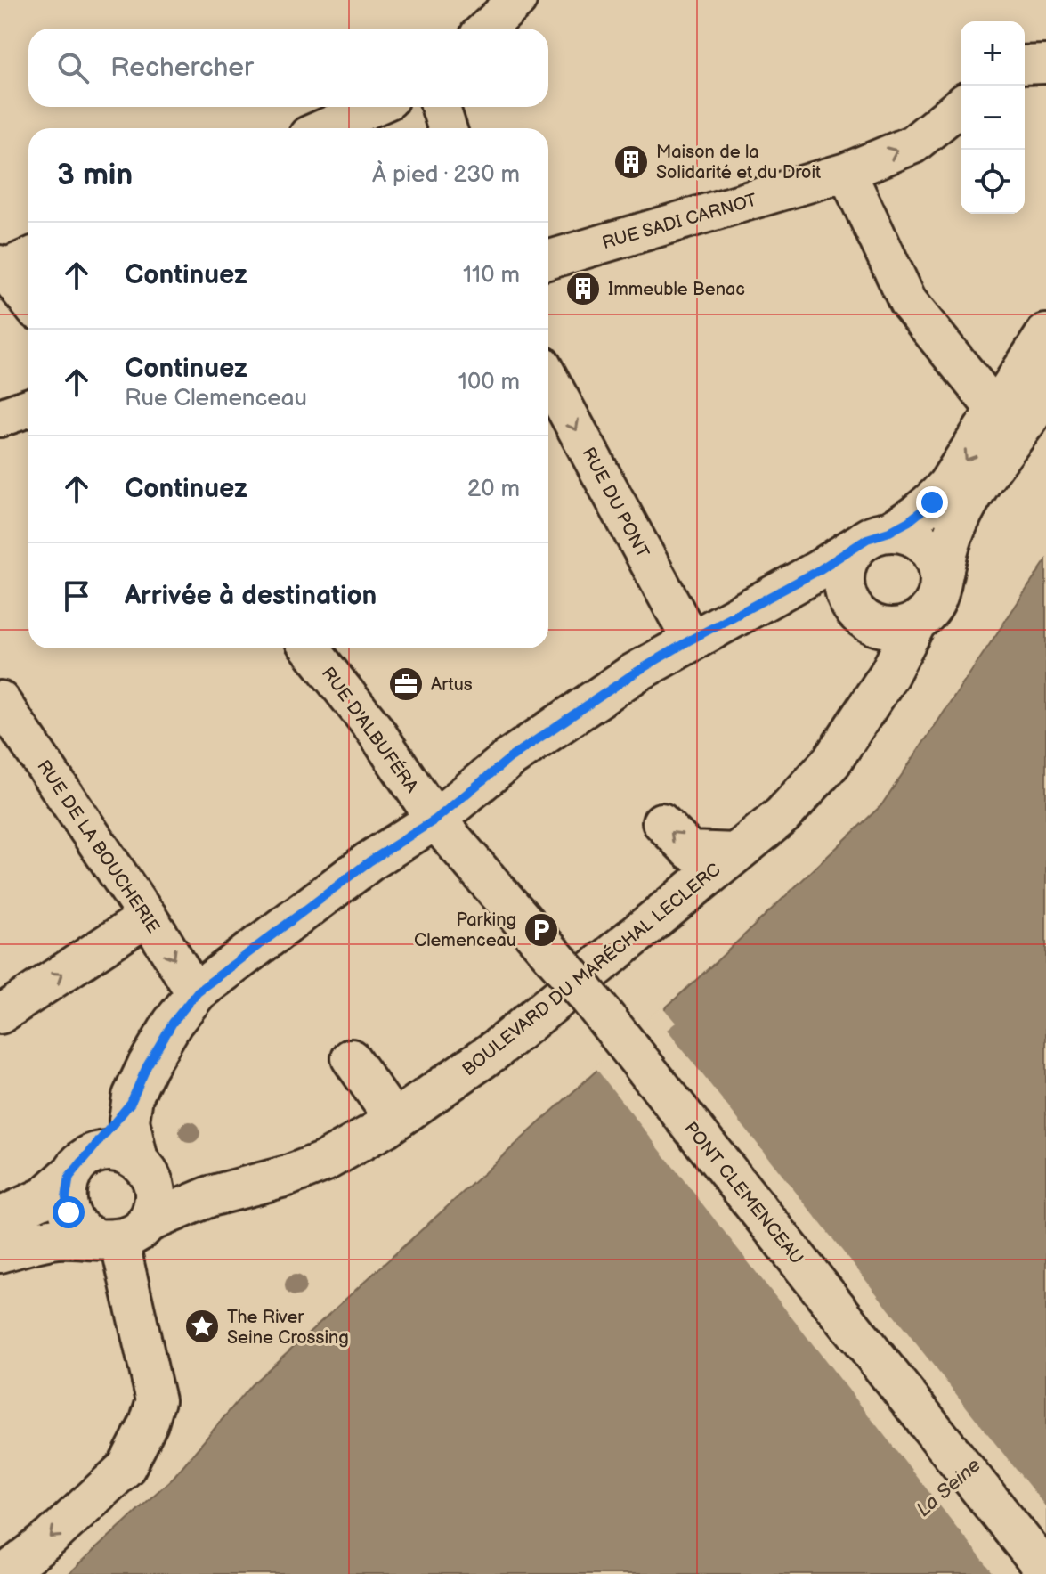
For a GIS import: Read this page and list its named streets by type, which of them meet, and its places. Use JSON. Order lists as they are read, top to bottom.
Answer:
{
  "streets": {
    "main road": ["BOULEVARD DU MARÉCHAL LECLERC", "PONT CLEMENCEAU"],
    "street": [
      "RUE SADI CARNOT",
      "RUE DU PONT",
      "RUE D'ALBUFÉRA",
      "RUE DE LA BOUCHERIE"
    ]
  },
  "crossings": [
    ["RUE D'ALBUFÉRA", "PONT CLEMENCEAU"]
  ],
  "one_way": ["RUE DU PONT"],
  "water": ["La Seine"],
  "places": {
    "building": ["Maison de la Solidarité et du Droit", "Immeuble Benac"],
    "office": ["Artus"],
    "parking": ["Parking Clemenceau"],
    "place": ["The River Seine Crossing"]
  },
  "page": {
    "map_buttons": ["+", "−"],
    "search": "Rechercher",
    "heading": ["3 min", "À pied · 230 m"],
    "list": [
      ["Continuez", "110 m"],
      ["Continuez", "Rue Clemenceau", "100 m"],
      ["Continuez", "20 m"],
      "Arrivée à destination"
    ]
  }
}
